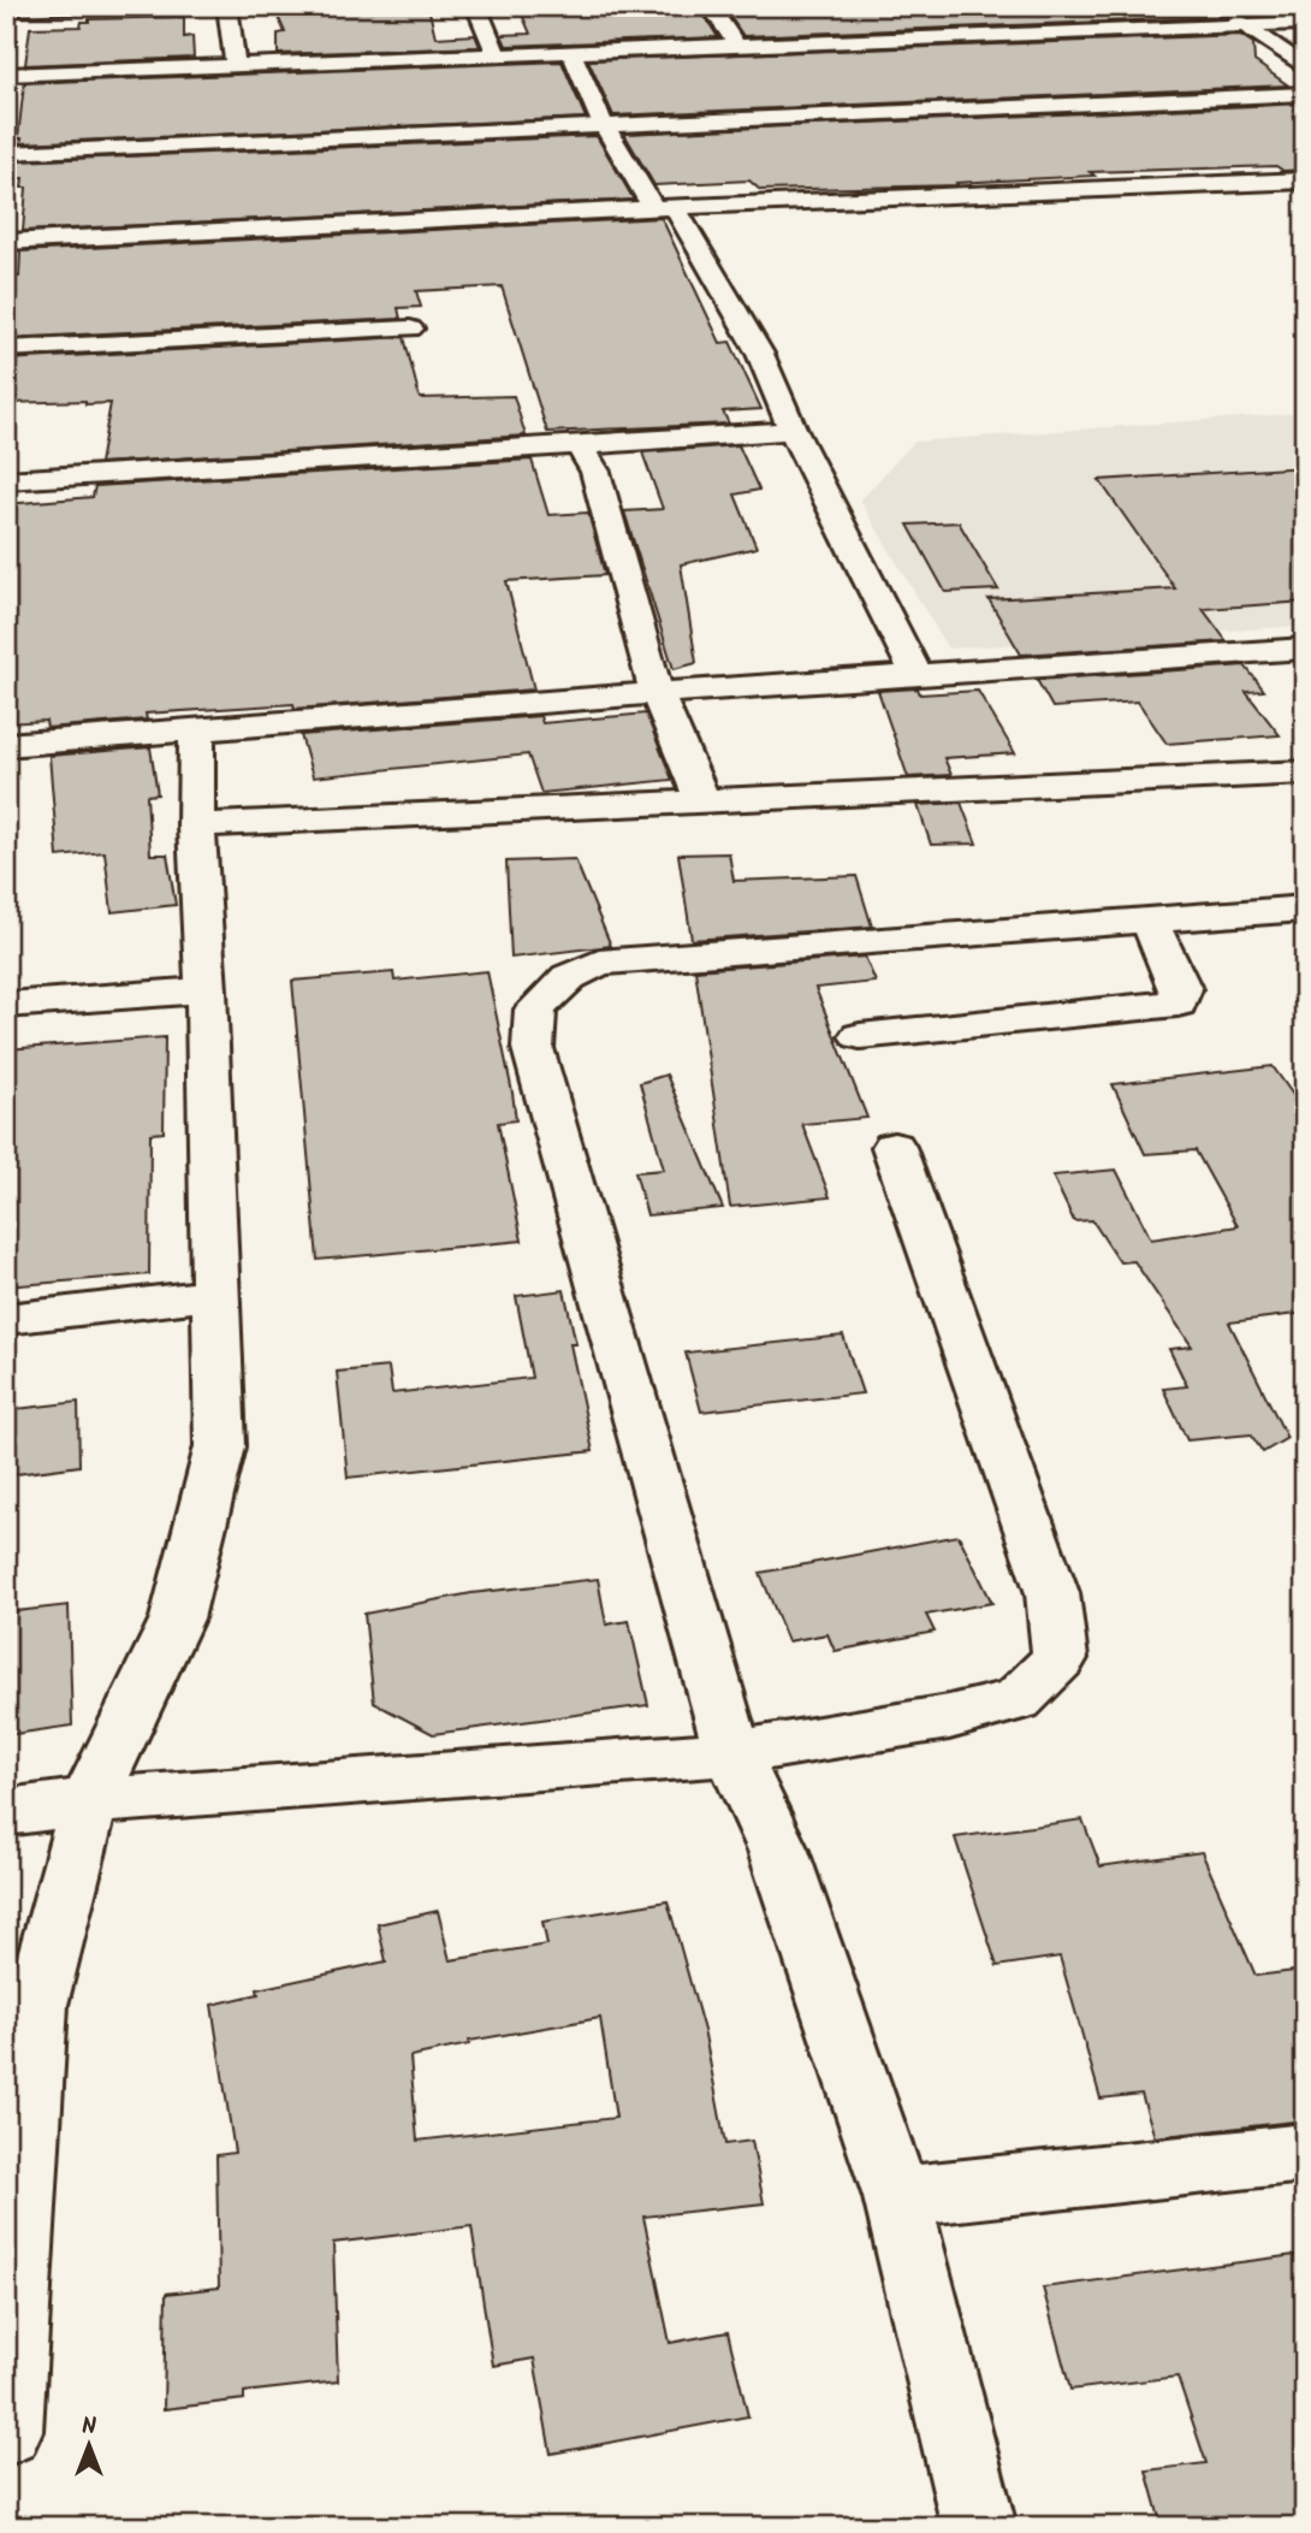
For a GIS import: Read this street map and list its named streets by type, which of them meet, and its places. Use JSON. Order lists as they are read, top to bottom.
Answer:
{
  "north": "top"
}
